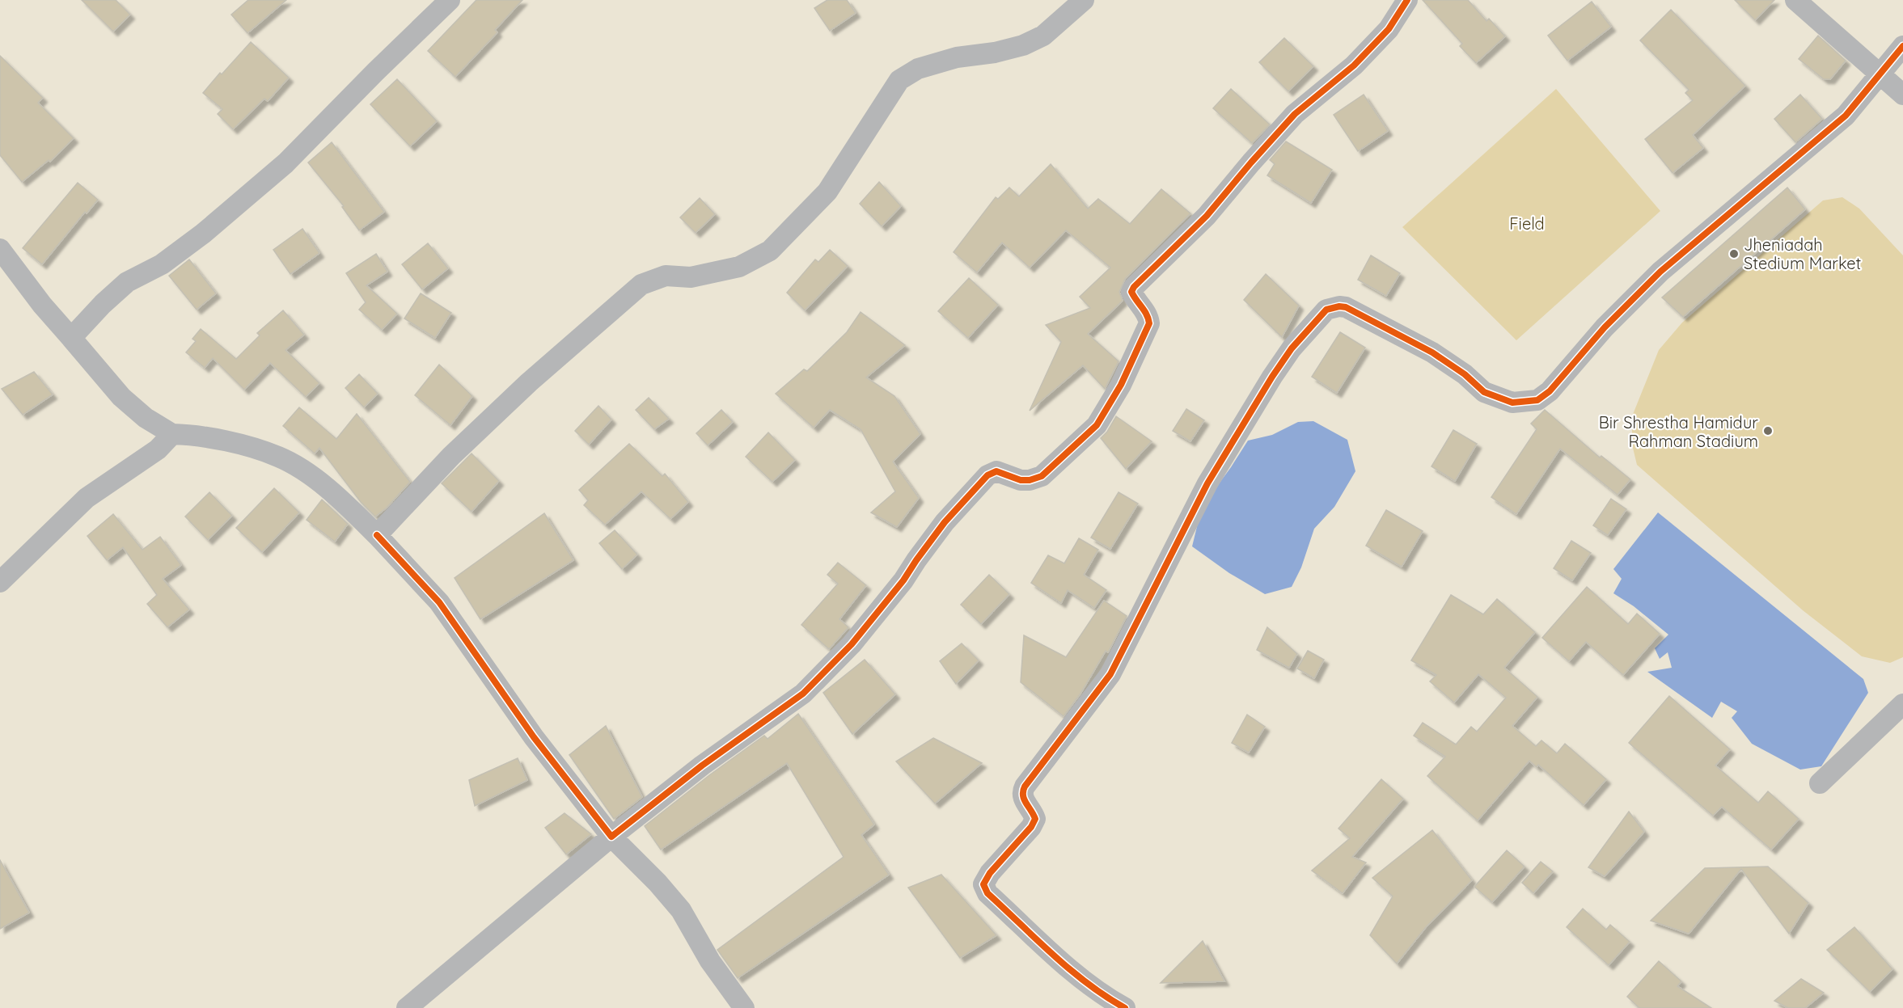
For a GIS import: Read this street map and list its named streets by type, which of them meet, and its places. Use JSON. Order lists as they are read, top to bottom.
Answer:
{
  "parks": ["Field"],
  "places": ["Jheniadah Stedium Market", "Bir Shrestha Hamidur Rahman Stadium"]
}
